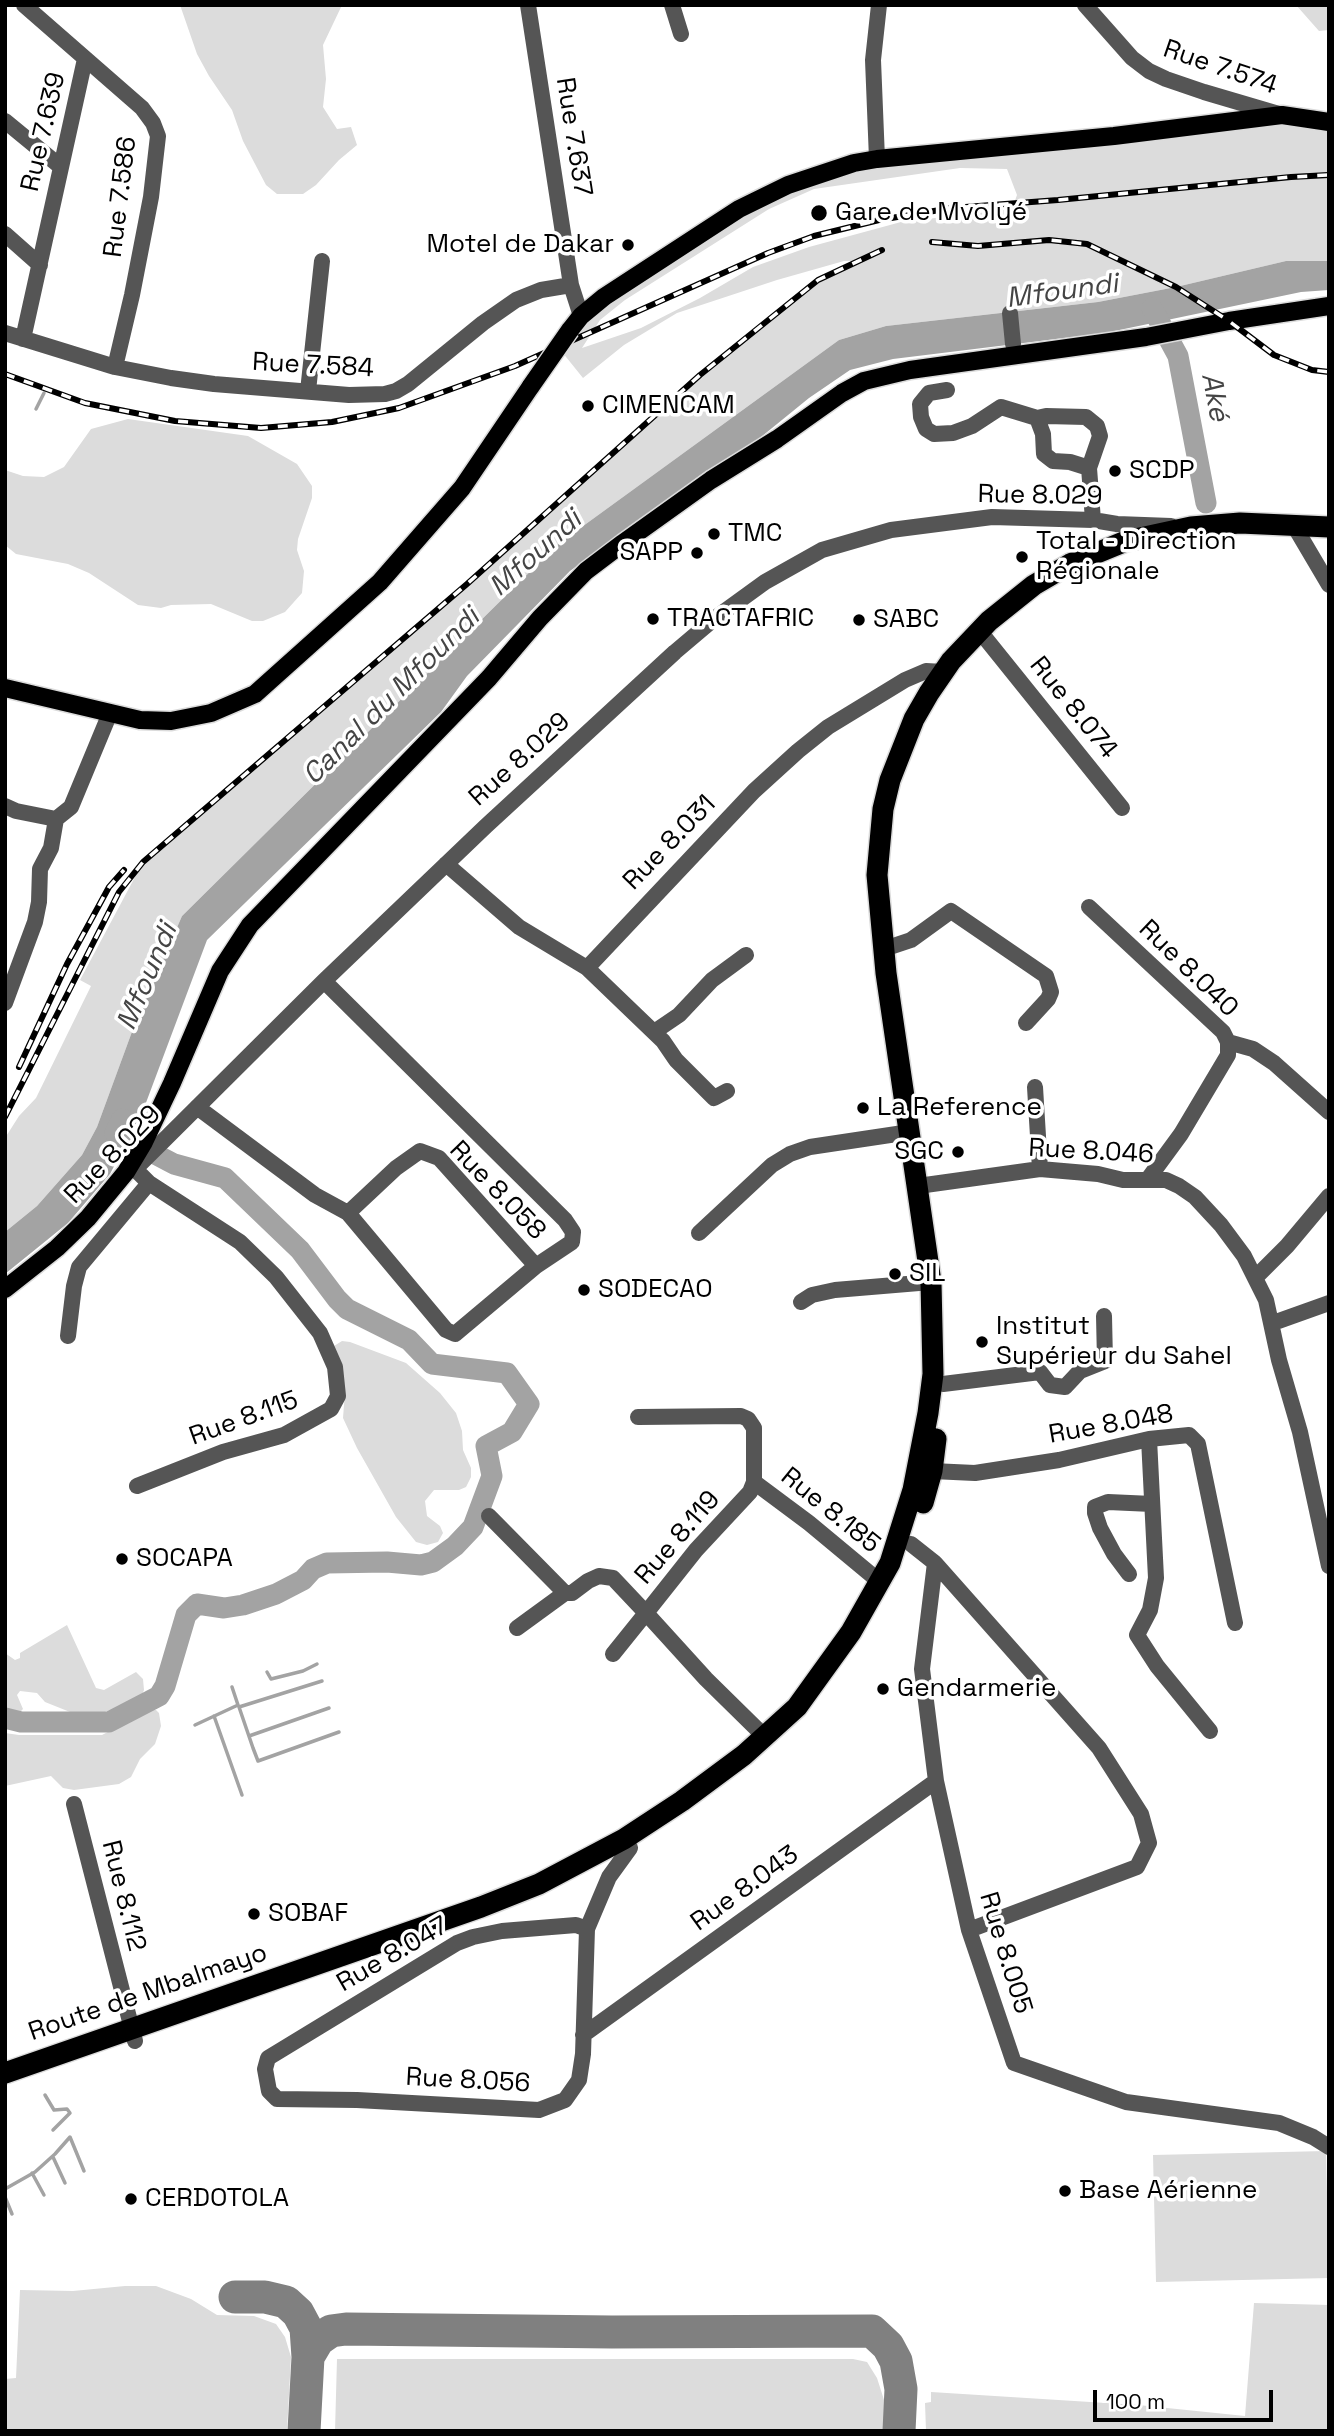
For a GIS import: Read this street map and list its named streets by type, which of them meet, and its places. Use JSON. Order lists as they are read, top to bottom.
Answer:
{
  "streets": {
    "highway": ["Route de Mbalmayo"],
    "main road": ["Rue 8.029"],
    "street": [
      "Rue 7.574",
      "Rue 7.639",
      "Rue 7.637",
      "Rue 7.586",
      "Rue 7.584",
      "Rue 8.074",
      "Rue 8.031",
      "Rue 8.040",
      "Rue 8.046",
      "Rue 8.058",
      "Rue 8.115",
      "Rue 8.048",
      "Rue 8.185",
      "Rue 8.119",
      "Rue 8.043",
      "Rue 8.112",
      "Rue 8.005",
      "Rue 8.047",
      "Rue 8.056"
    ]
  },
  "crossings": [
    ["Rue 7.639", "Rue 7.586"],
    ["Rue 7.639", "Rue 7.584"],
    ["Rue 7.637", "Rue 7.584"],
    ["Rue 7.586", "Rue 7.584"],
    ["Rue 8.029", "Rue 8.058"],
    ["Rue 8.029", "Rue 8.115"],
    ["Rue 8.029", "Route de Mbalmayo"],
    ["Rue 8.031", "Route de Mbalmayo"],
    ["Rue 8.040", "Rue 8.046"],
    ["Rue 8.046", "Route de Mbalmayo"],
    ["Rue 8.185", "Rue 8.119"],
    ["Rue 8.185", "Route de Mbalmayo"],
    ["Rue 8.119", "Route de Mbalmayo"],
    ["Rue 8.043", "Rue 8.005"],
    ["Rue 8.043", "Rue 8.056"],
    ["Rue 8.112", "Route de Mbalmayo"],
    ["Rue 8.047", "Rue 8.056"]
  ],
  "water": ["Mfoundi", "Aké", "Canal du Mfoundi"],
  "places": [
    "Gare de Mvolyé",
    "Motel de Dakar",
    "CIMENCAM",
    "SCDP",
    "TMC",
    "SAPP",
    "Total - Direction Régionale",
    "TRACTAFRIC",
    "SABC",
    "La Reference",
    "SGC",
    "SIL",
    "SODECAO",
    "Institut Supérieur du Sahel",
    "SOCAPA",
    "Gendarmerie",
    "SOBAF",
    "Base Aérienne",
    "CERDOTOLA"
  ],
  "scale_bar": "100 m"
}
